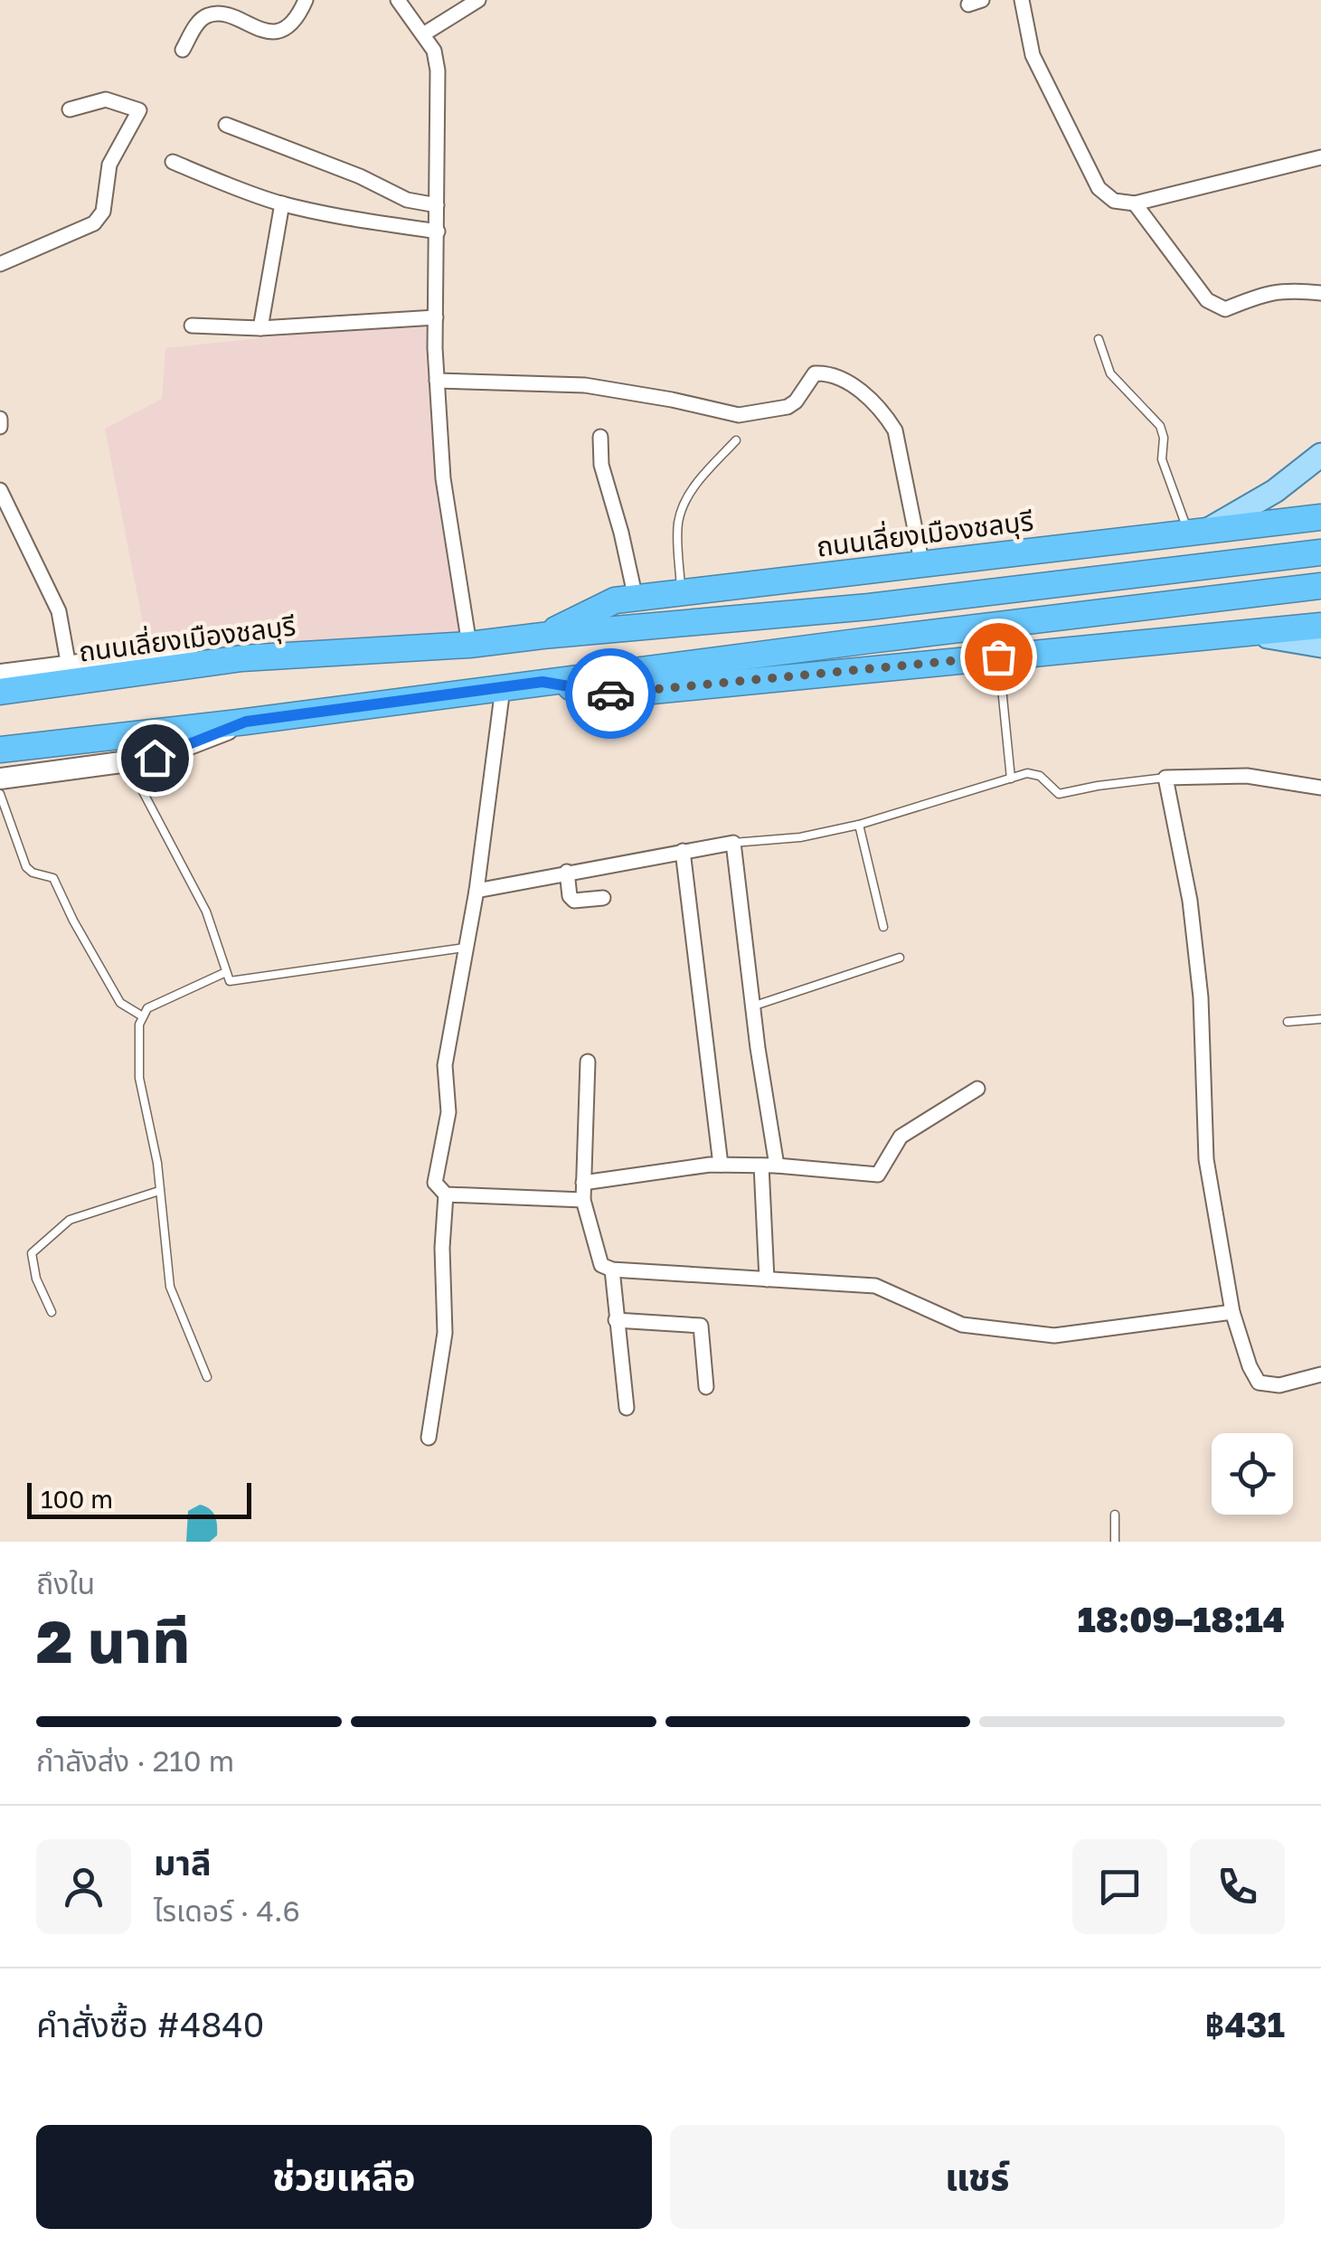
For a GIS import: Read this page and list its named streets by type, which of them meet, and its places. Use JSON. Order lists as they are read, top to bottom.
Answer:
{
  "streets": {
    "highway": ["ถนนเลี่ยงเมืองชลบุรี"]
  },
  "scale_bar": "100 m",
  "page": {
    "scale": "100 m",
    "heading": ["2 นาที", "ถึงใน", "18:09–18:14"],
    "panel": [
      "มาลี",
      "ไรเดอร์ · 4.6",
      "คำสั่งซื้อ #4840",
      "฿431"
    ],
    "bar": "กำลังส่ง · 210 m",
    "buttons": ["ช่วยเหลือ", "แชร์"]
  }
}
